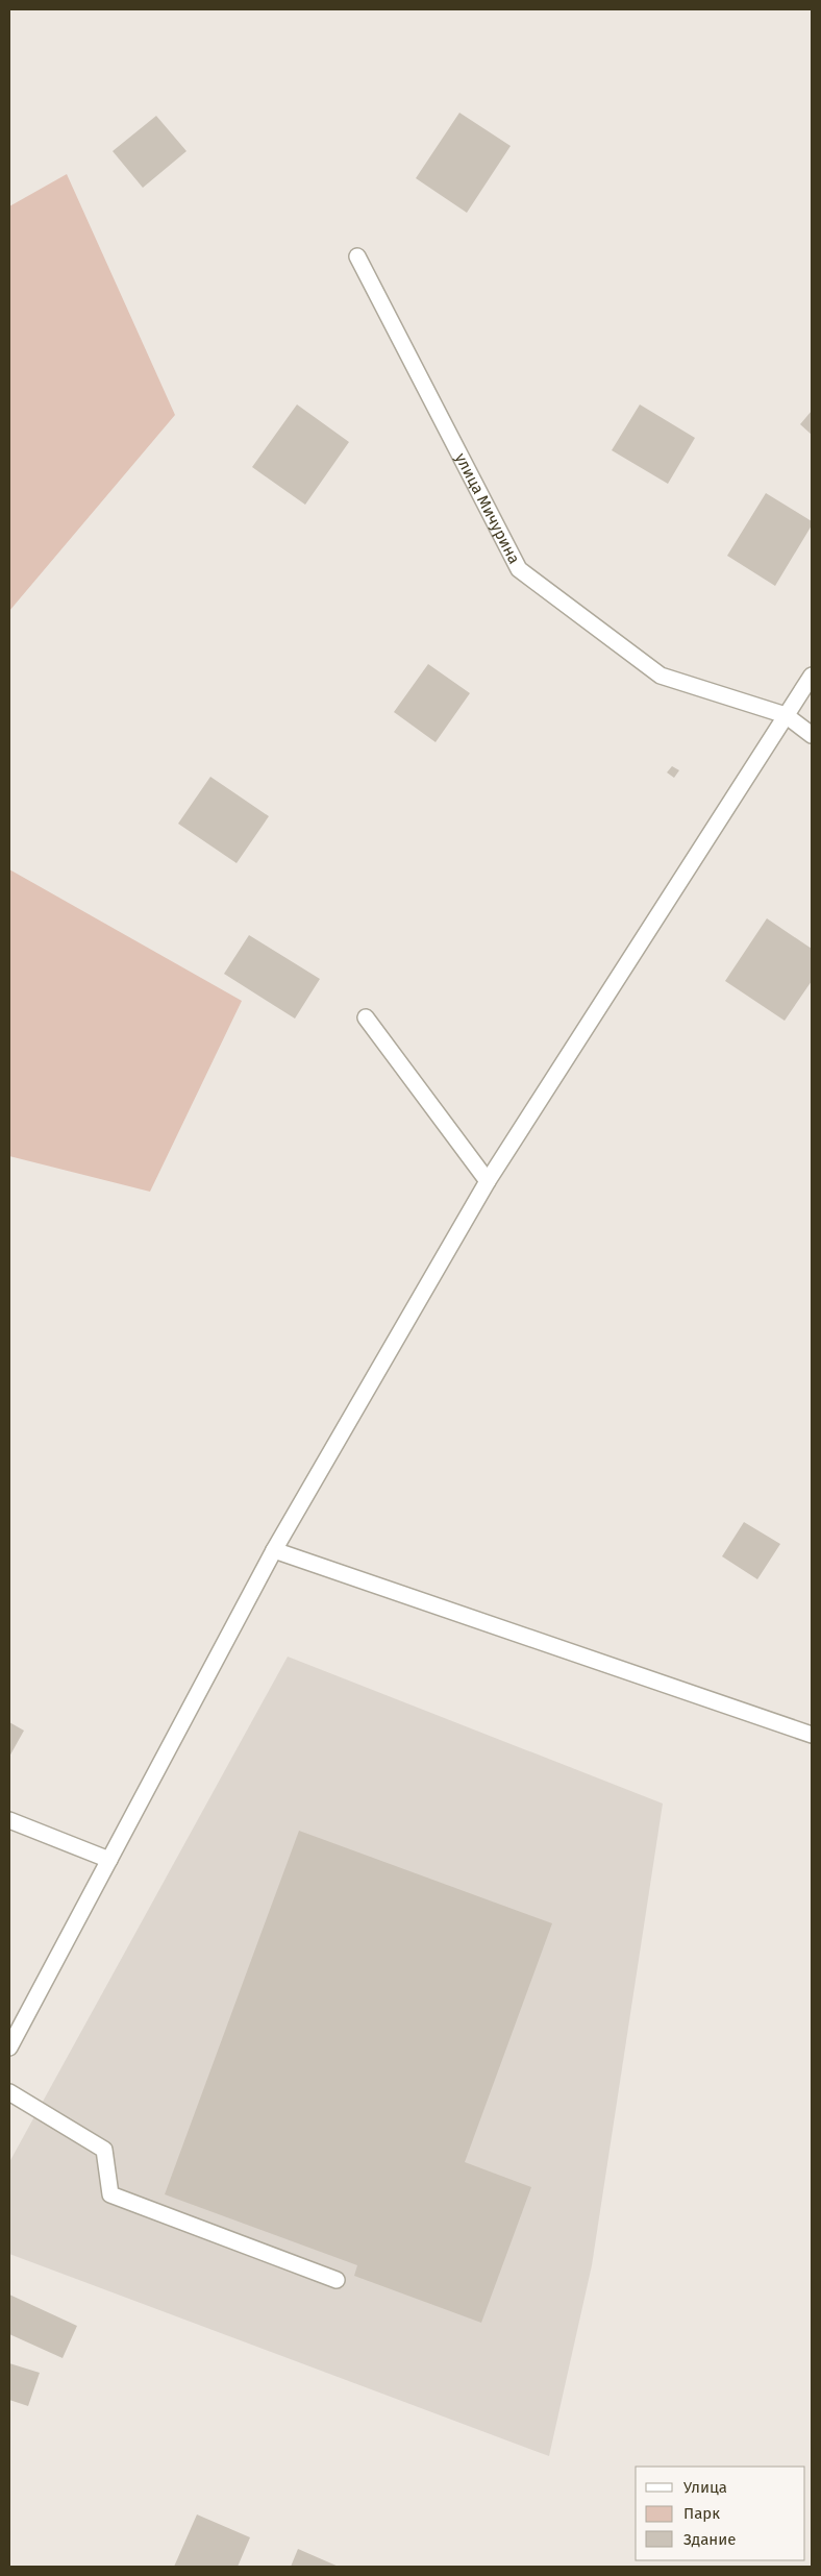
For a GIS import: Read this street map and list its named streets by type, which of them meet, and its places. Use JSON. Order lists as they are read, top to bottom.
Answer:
{
  "streets": {
    "street": ["улица Мичурина"]
  },
  "legend": ["Улица", "Парк", "Здание"]
}
